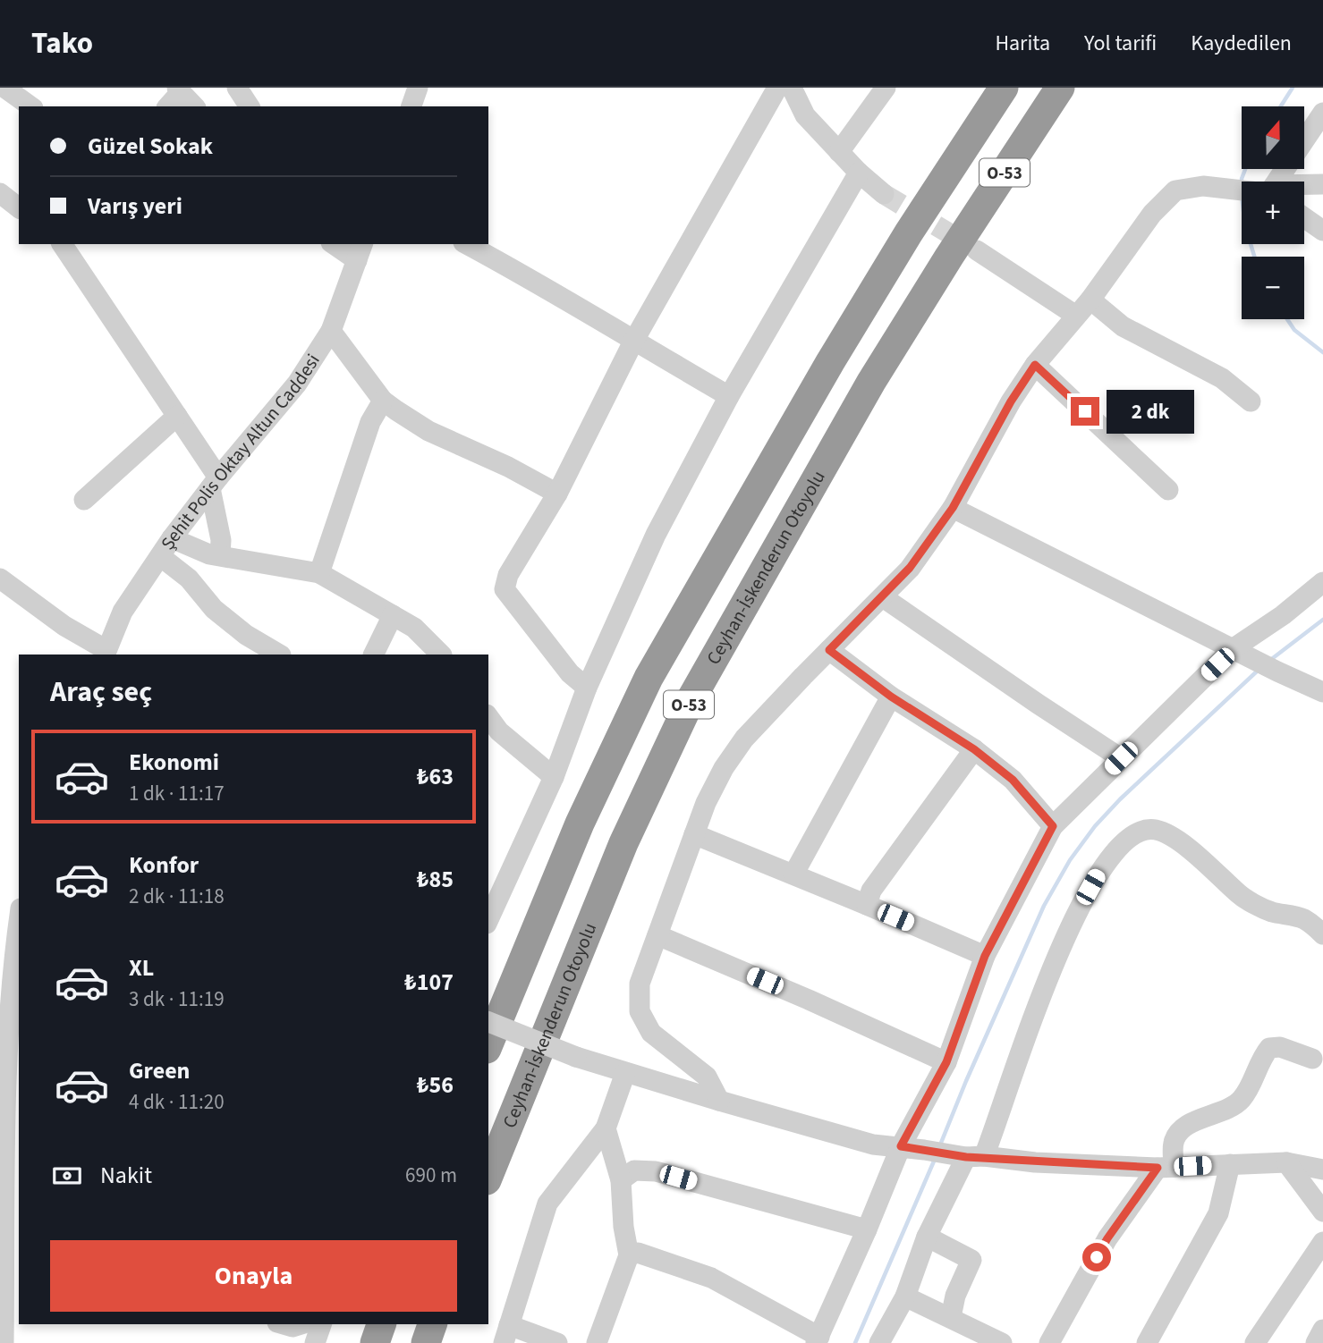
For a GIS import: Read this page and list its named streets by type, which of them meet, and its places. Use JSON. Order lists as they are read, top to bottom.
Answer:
{
  "streets": {
    "highway": ["O-53", "Ceyhan-İskenderun Otoyolu"],
    "street": ["Şehit Polis Oktay Altun Caddesi"]
  },
  "north": "top",
  "page": {
    "header": "Tako",
    "nav": ["Harita", "Yol tarifi", "Kaydedilen"],
    "map_buttons": ["+", "−"],
    "banner": ["Güzel Sokak", "Varış yeri"],
    "bubble": "2 dk",
    "heading": "Araç seç",
    "list": [
      {
        "name": "Ekonomi",
        "note": "1 dk · 11:17",
        "value": "₺63"
      },
      {
        "name": "Konfor",
        "note": "2 dk · 11:18",
        "value": "₺85"
      },
      {
        "name": "XL",
        "note": "3 dk · 11:19",
        "value": "₺107"
      },
      {
        "name": "Green",
        "note": "4 dk · 11:20",
        "value": "₺56"
      }
    ],
    "pay": ["Nakit", "690 m"],
    "buttons": "Onayla"
  }
}
